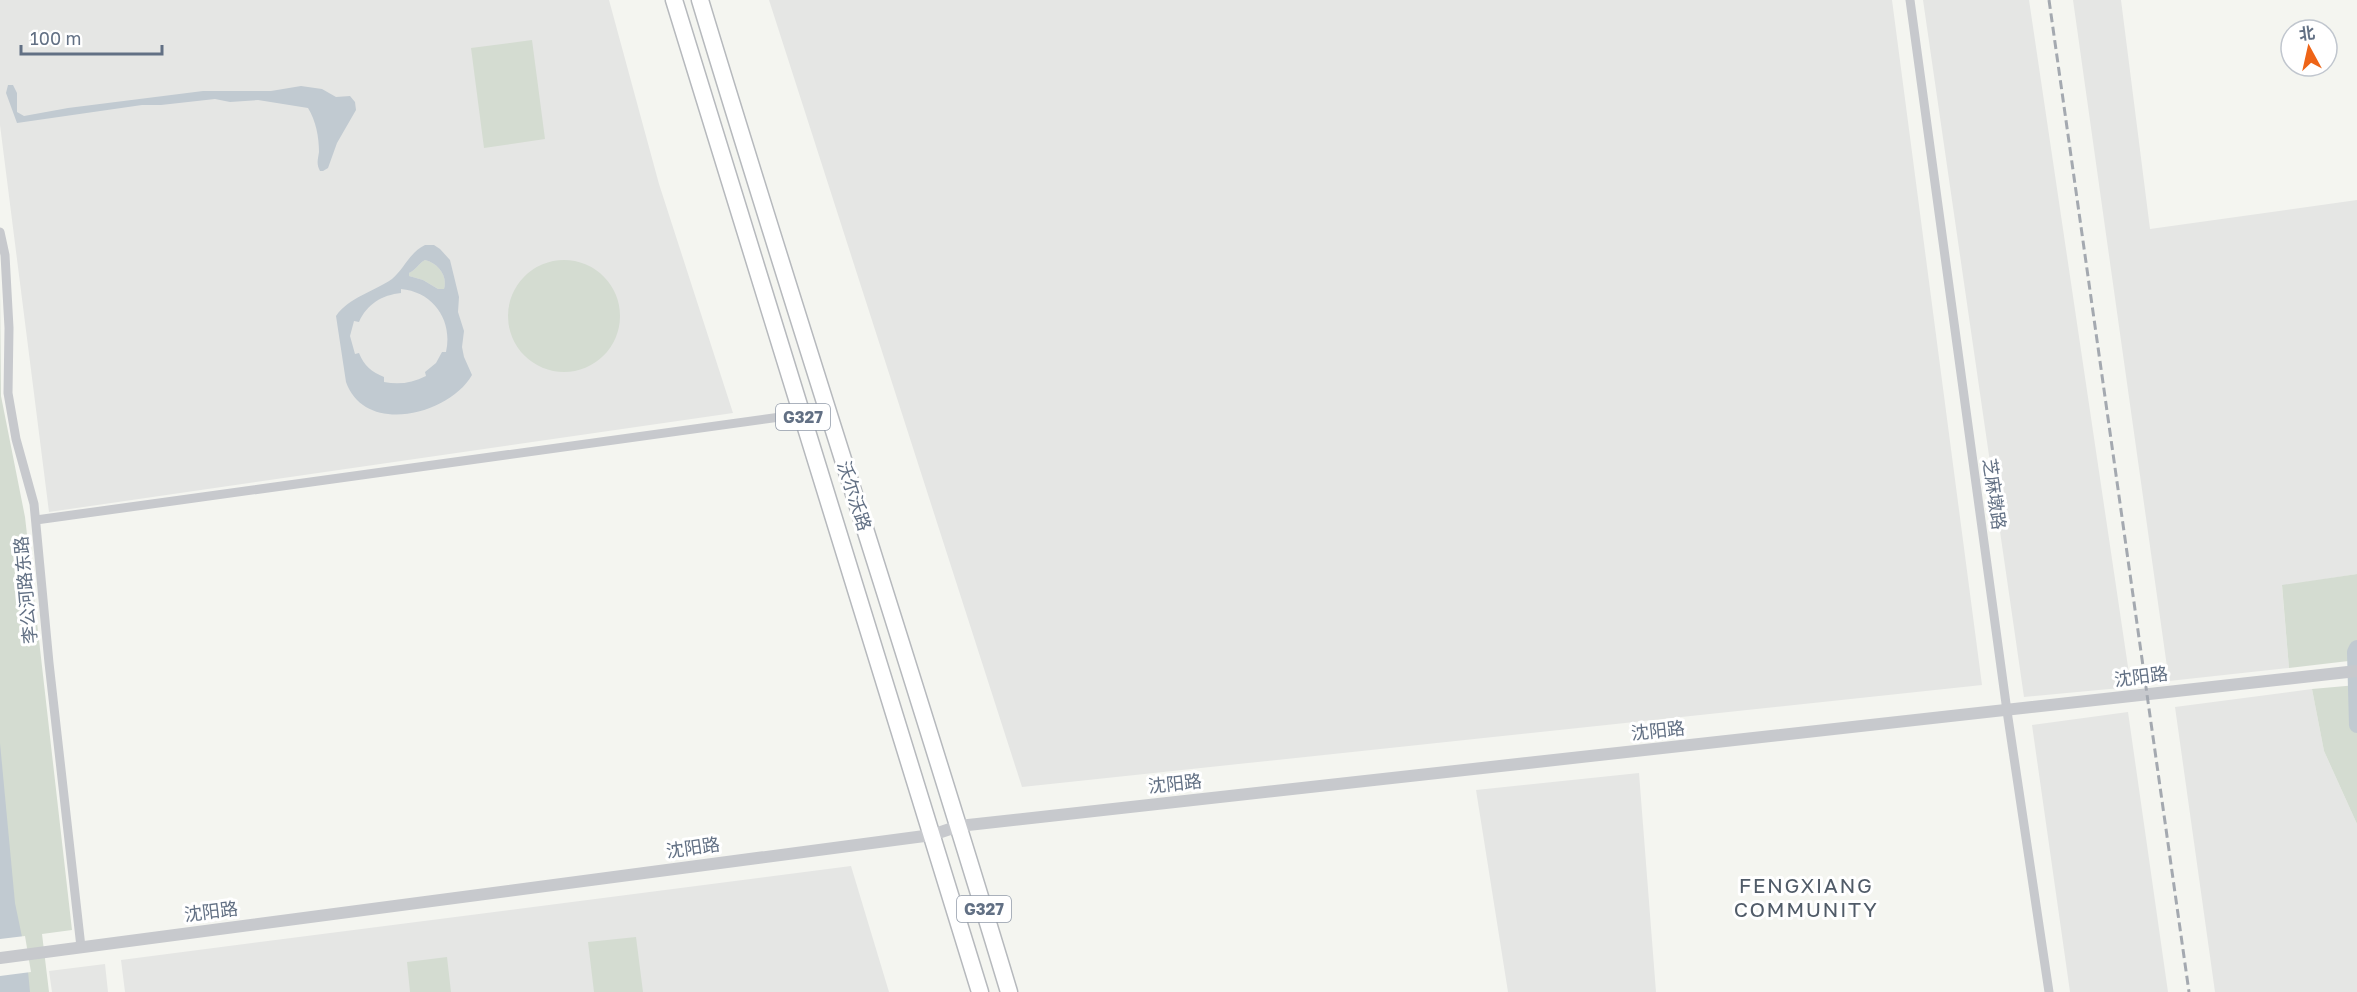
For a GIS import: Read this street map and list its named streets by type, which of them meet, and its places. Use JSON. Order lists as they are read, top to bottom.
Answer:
{
  "streets": {
    "highway": ["G327", "沃尔沃路"],
    "street": ["芝麻墩路", "李公河路东路", "沈阳路"]
  },
  "crossings": [
    ["芝麻墩路", "沈阳路"],
    ["沃尔沃路", "沈阳路"],
    ["李公河路东路", "沈阳路"]
  ],
  "districts": ["FENGXIANG COMMUNITY"],
  "scale_bar": "100 m",
  "north": "top"
}
